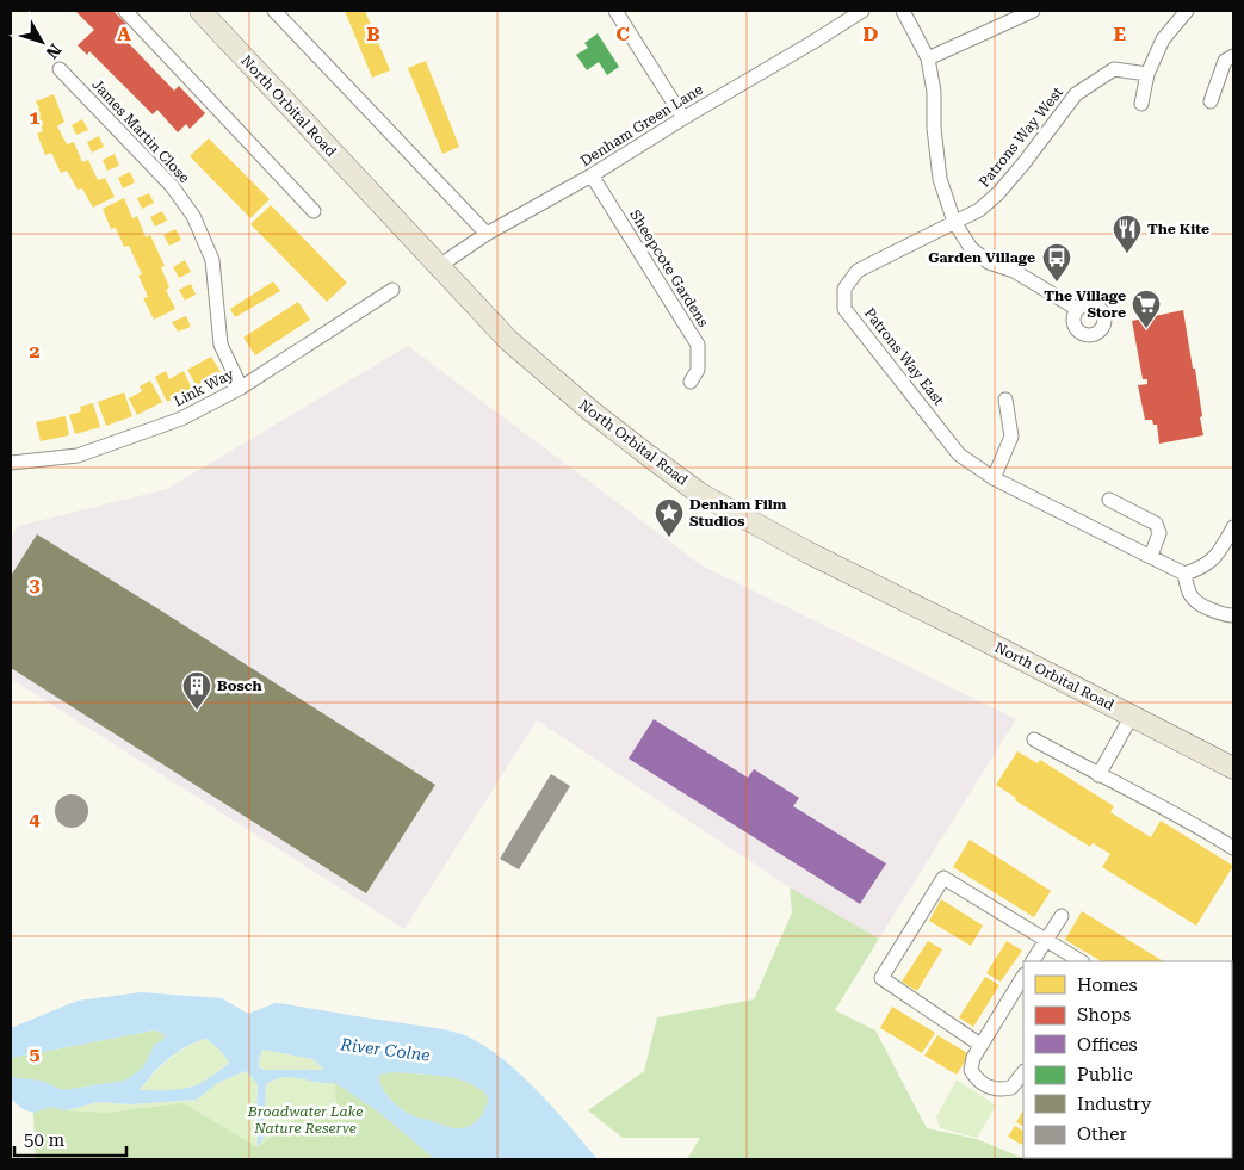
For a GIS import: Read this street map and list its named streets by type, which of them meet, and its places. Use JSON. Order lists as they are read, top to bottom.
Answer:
{
  "streets": {
    "main road": ["North Orbital Road"],
    "street": [
      "Denham Green Lane",
      "James Martin Close",
      "Patrons Way West",
      "Sheepcote Gardens",
      "Patrons Way East",
      "Link Way"
    ]
  },
  "crossings": [
    ["North Orbital Road", "Denham Green Lane"],
    ["Denham Green Lane", "Sheepcote Gardens"],
    ["James Martin Close", "Link Way"],
    ["Patrons Way West", "Patrons Way East"]
  ],
  "water": ["River Colne"],
  "parks": ["Broadwater Lake Nature Reserve"],
  "places": {
    "restaurant": ["The Kite"],
    "bus stop": ["Garden Village"],
    "supermarket": ["The Village Store"],
    "place": ["Denham Film Studios"],
    "building": ["Bosch"]
  },
  "legend": [
    "Homes",
    "Shops",
    "Offices",
    "Public",
    "Industry",
    "Other"
  ],
  "scale_bar": "50 m",
  "north": "bottom right",
  "grid": {
    "columns": [
      "A",
      "B",
      "C",
      "D",
      "E"
    ],
    "rows": [
      "1",
      "2",
      "3",
      "4",
      "5"
    ]
  }
}
